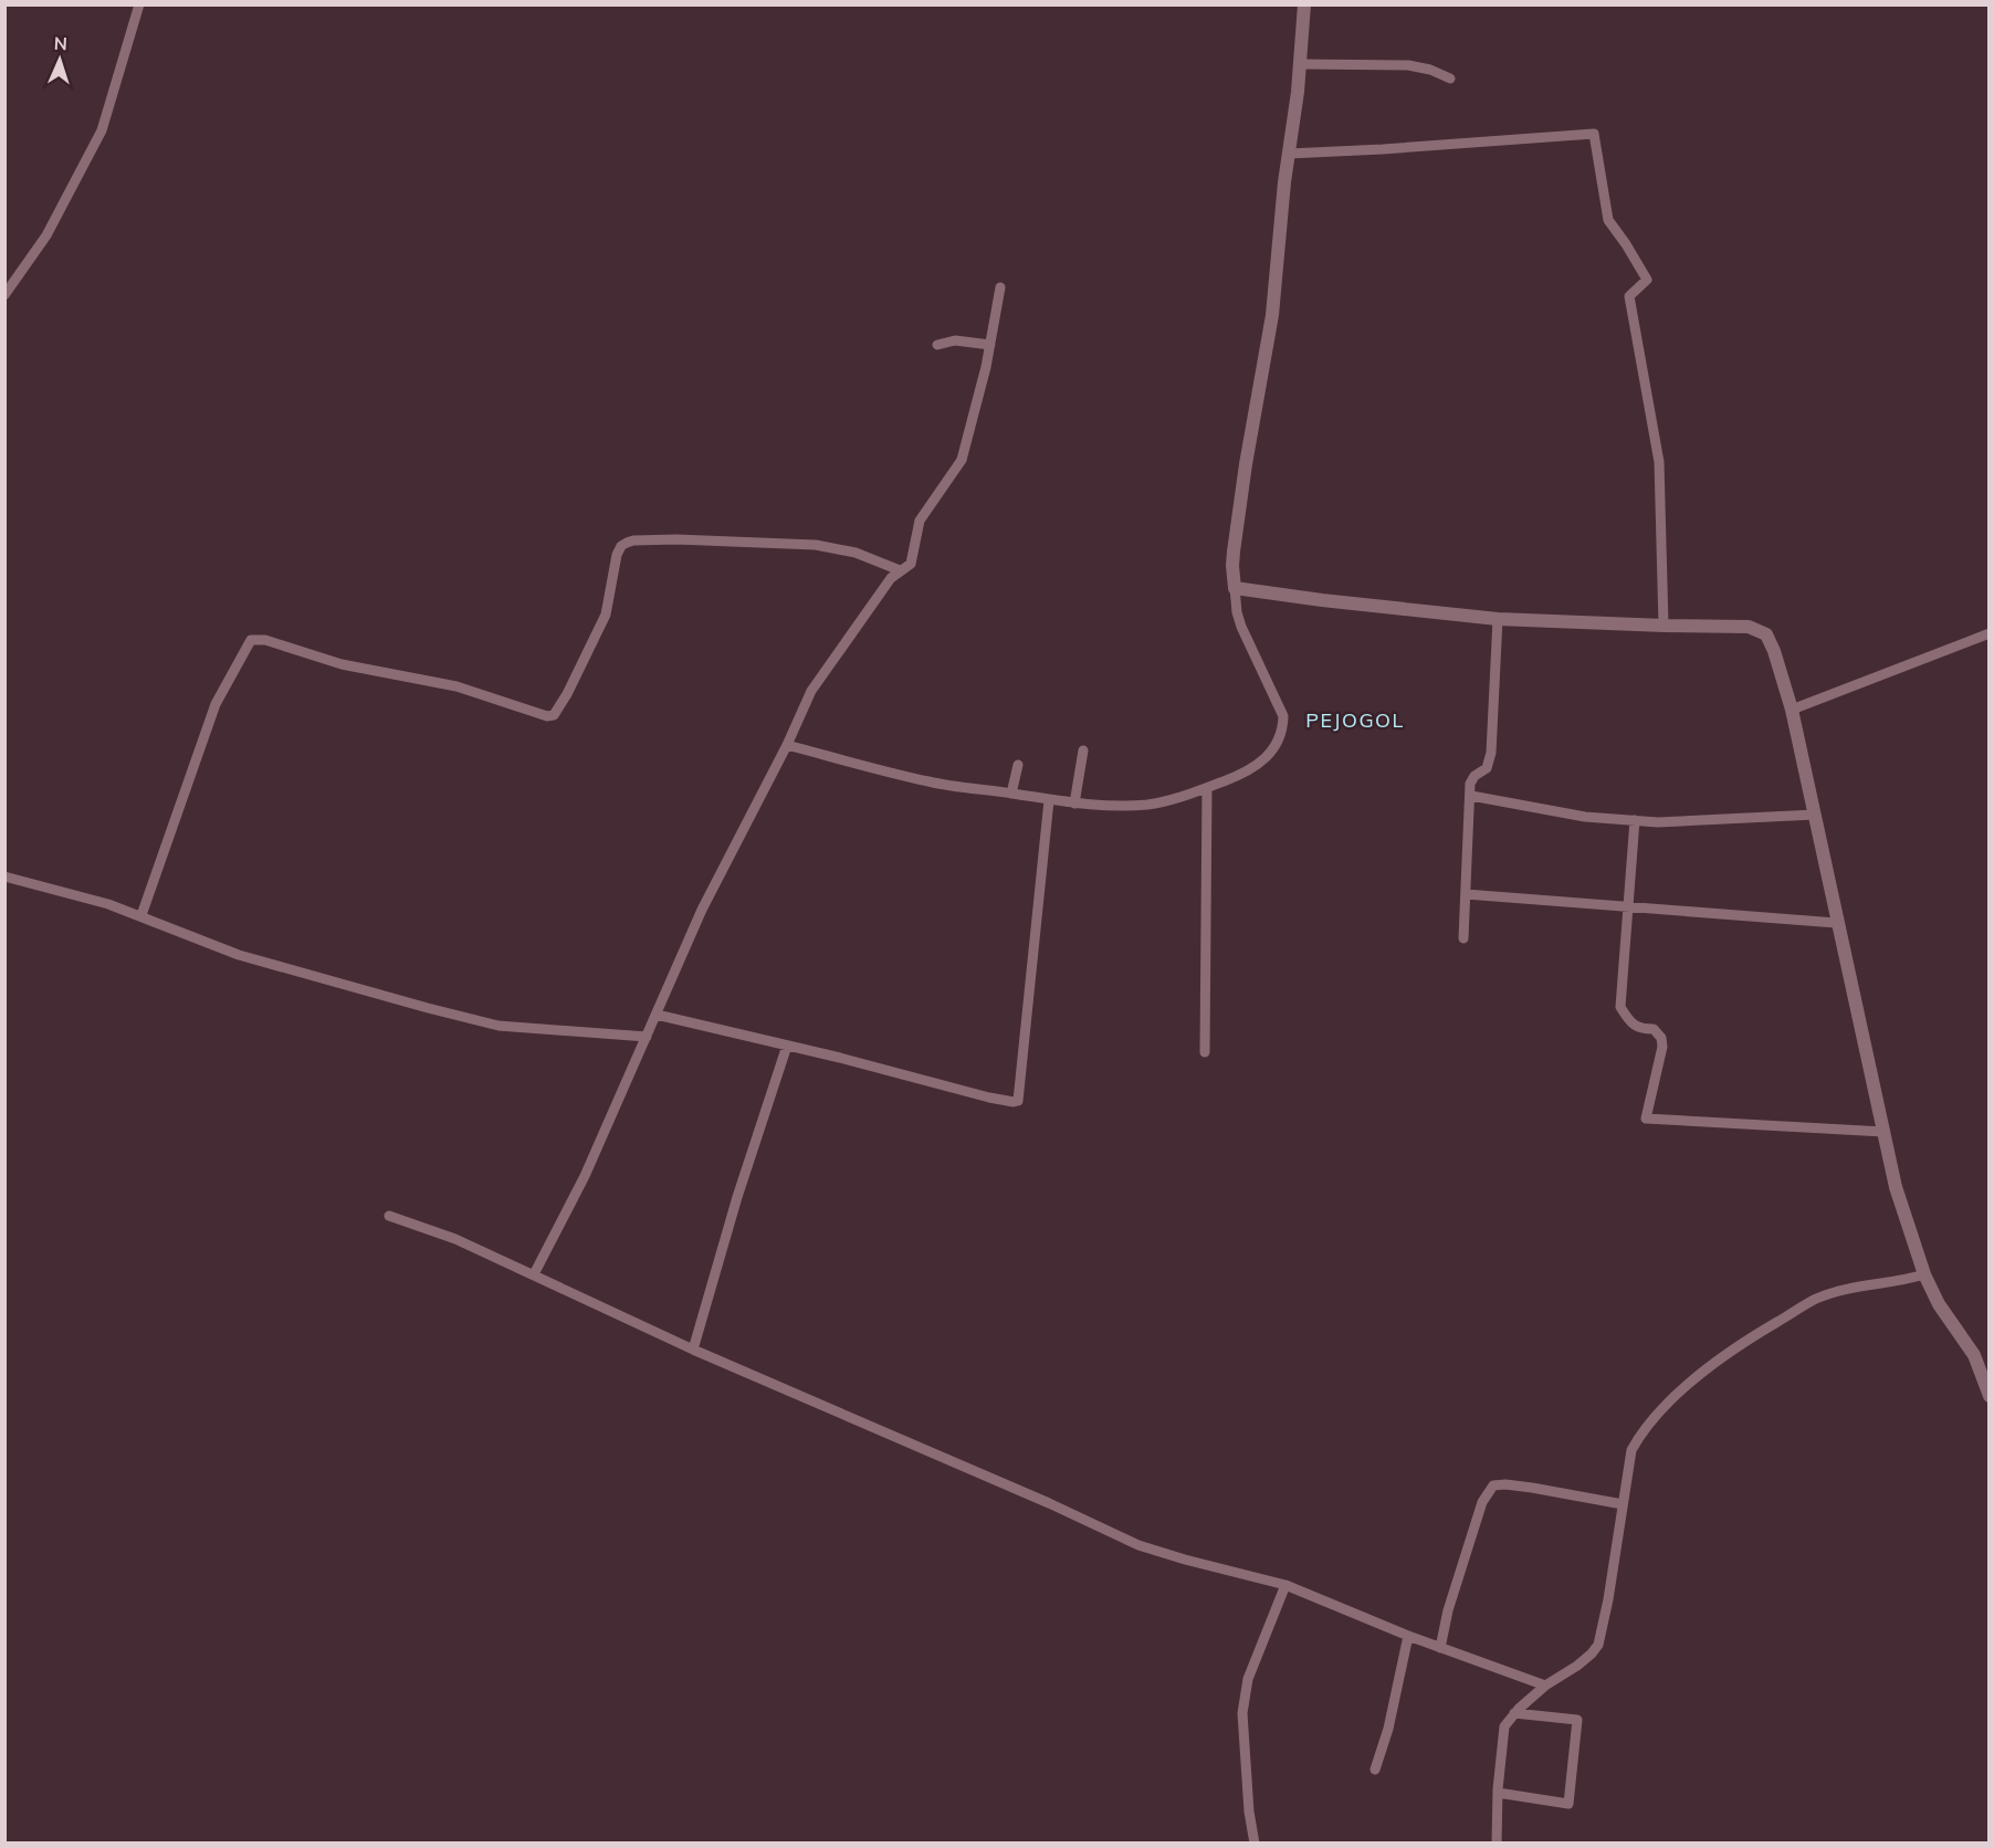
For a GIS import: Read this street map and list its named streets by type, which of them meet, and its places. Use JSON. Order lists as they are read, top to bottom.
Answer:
{
  "districts": ["PEJOGOL"],
  "north": "top"
}
